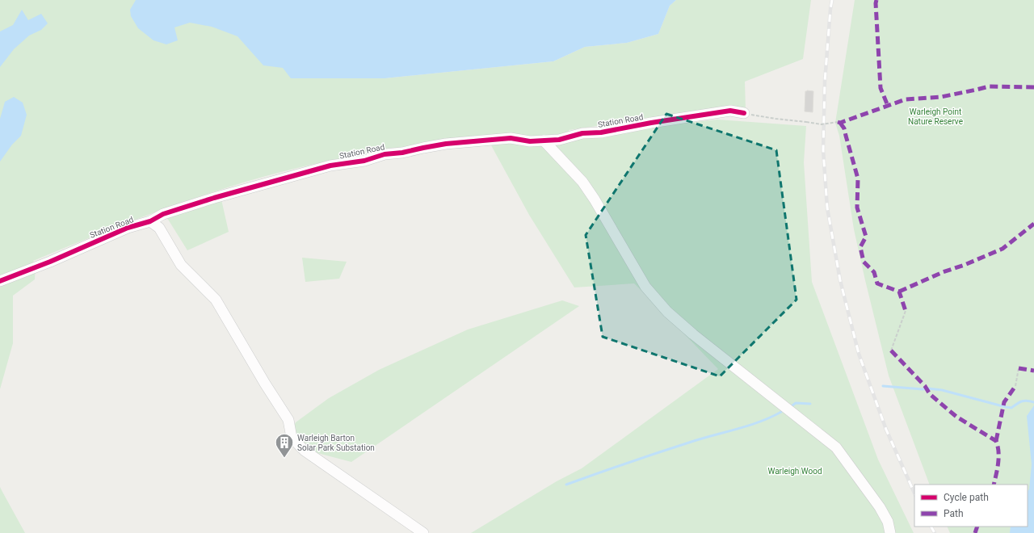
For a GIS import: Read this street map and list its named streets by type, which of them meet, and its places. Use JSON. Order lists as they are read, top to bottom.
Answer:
{
  "streets": {
    "street": ["Station Road"]
  },
  "parks": ["Warleigh Point Nature Reserve", "Warleigh Wood"],
  "places": {
    "building": ["Warleigh Barton Solar Park Substation"]
  },
  "legend": ["Cycle path", "Path"]
}
